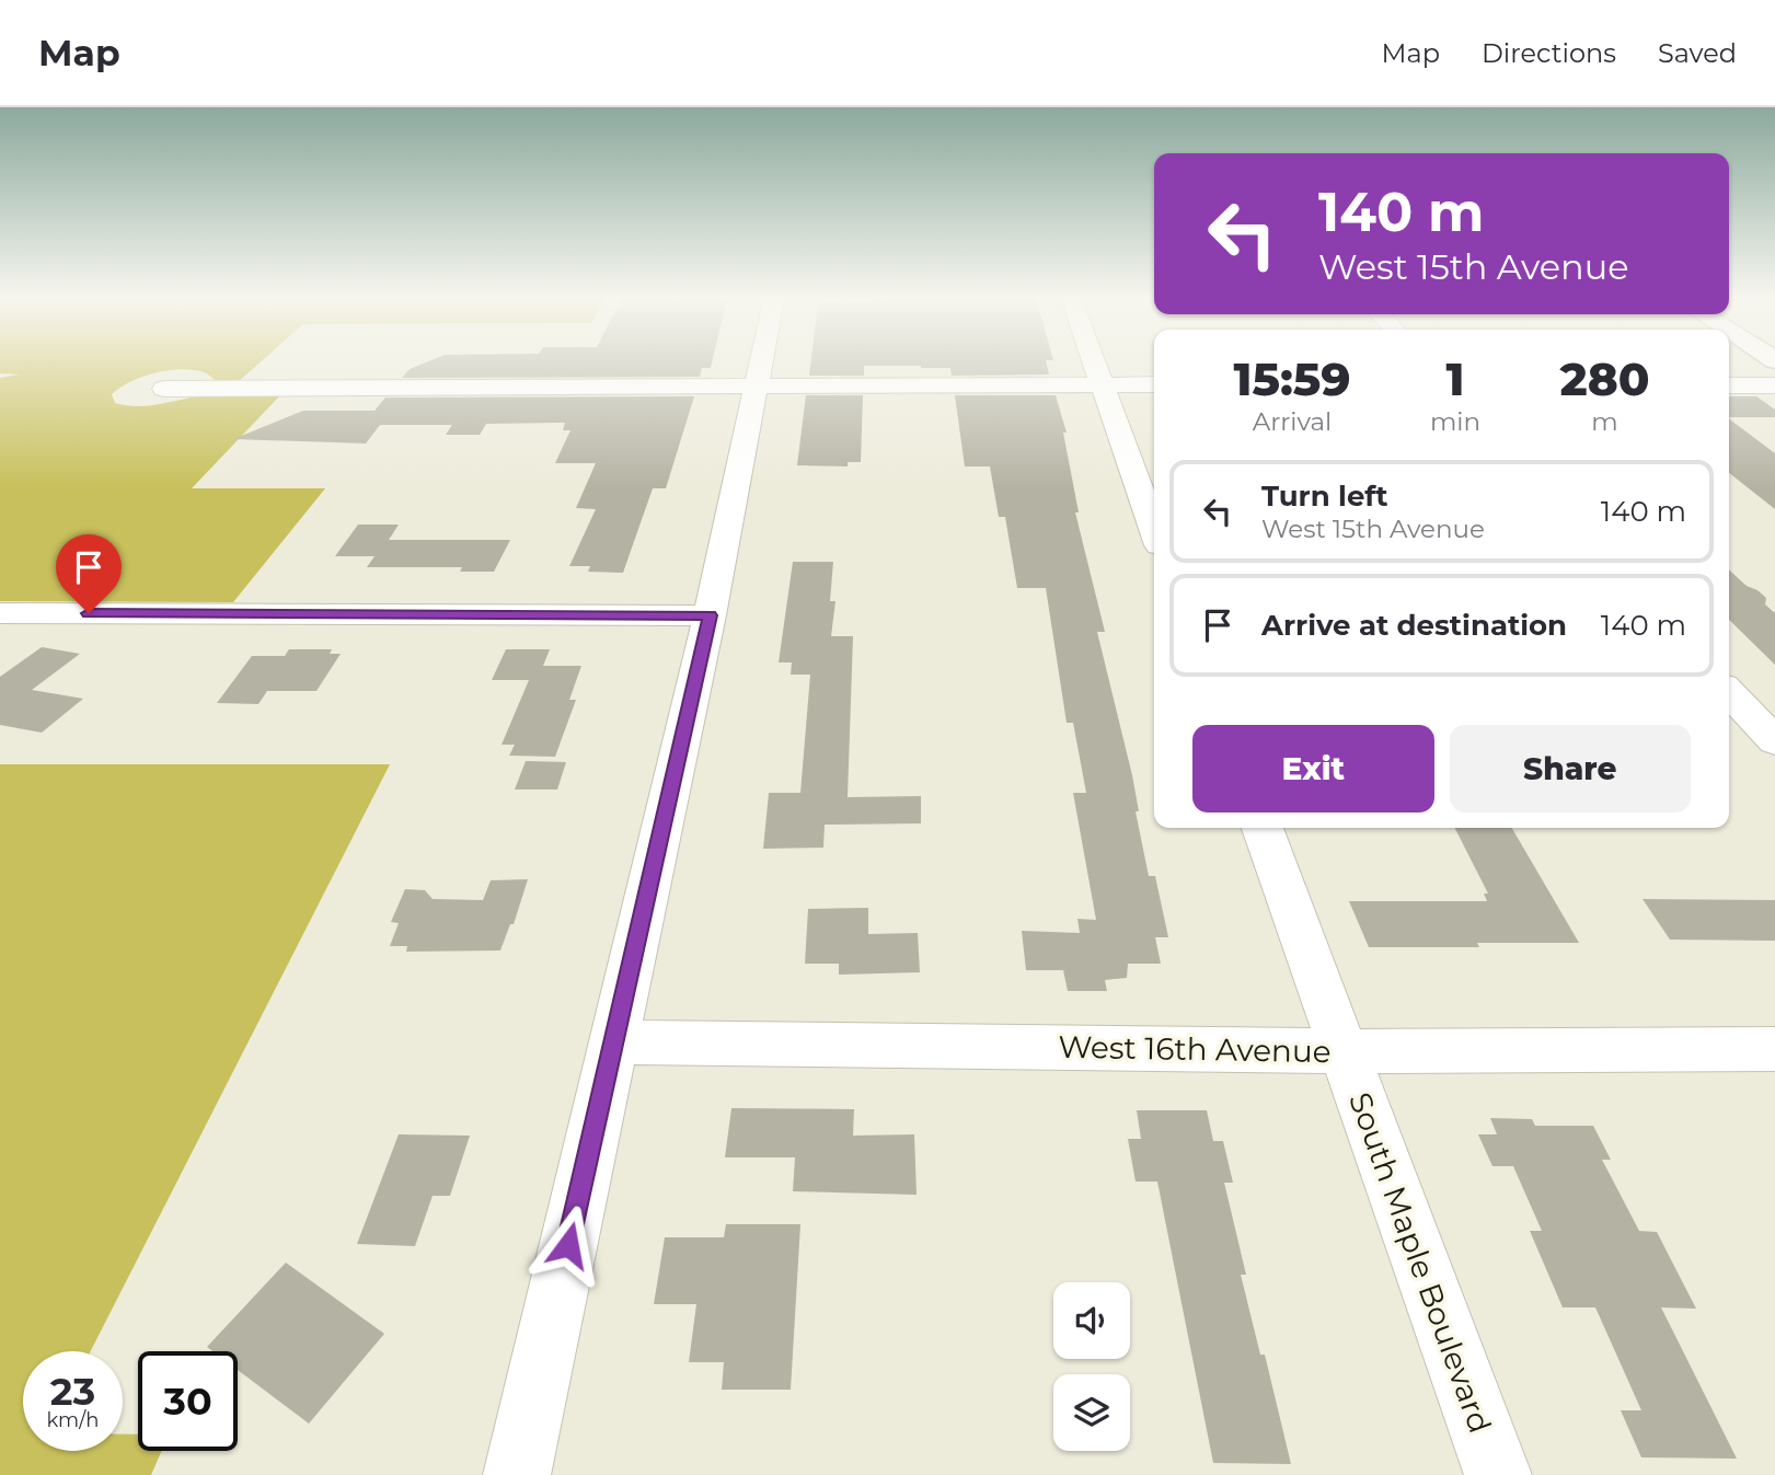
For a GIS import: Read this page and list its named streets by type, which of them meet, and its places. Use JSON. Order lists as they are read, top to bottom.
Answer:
{
  "streets": {
    "street": ["West 16th Avenue", "South Maple Boulevard"]
  },
  "crossings": [
    ["West 16th Avenue", "South Maple Boulevard"]
  ],
  "page": {
    "header": "Map",
    "nav": ["Map", "Directions", "Saved"],
    "turn": ["140 m", "West 15th Avenue"],
    "eta": [
      "15:59",
      "Arrival",
      "1",
      "min",
      "280",
      "m"
    ],
    "list": [
      {
        "name": "Turn left",
        "note": "West 15th Avenue",
        "value": "140 m"
      },
      {
        "name": "Arrive at destination",
        "value": "140 m"
      }
    ],
    "buttons": ["Exit", "Share"],
    "speed": "23 km/h",
    "limit": "30"
  }
}
